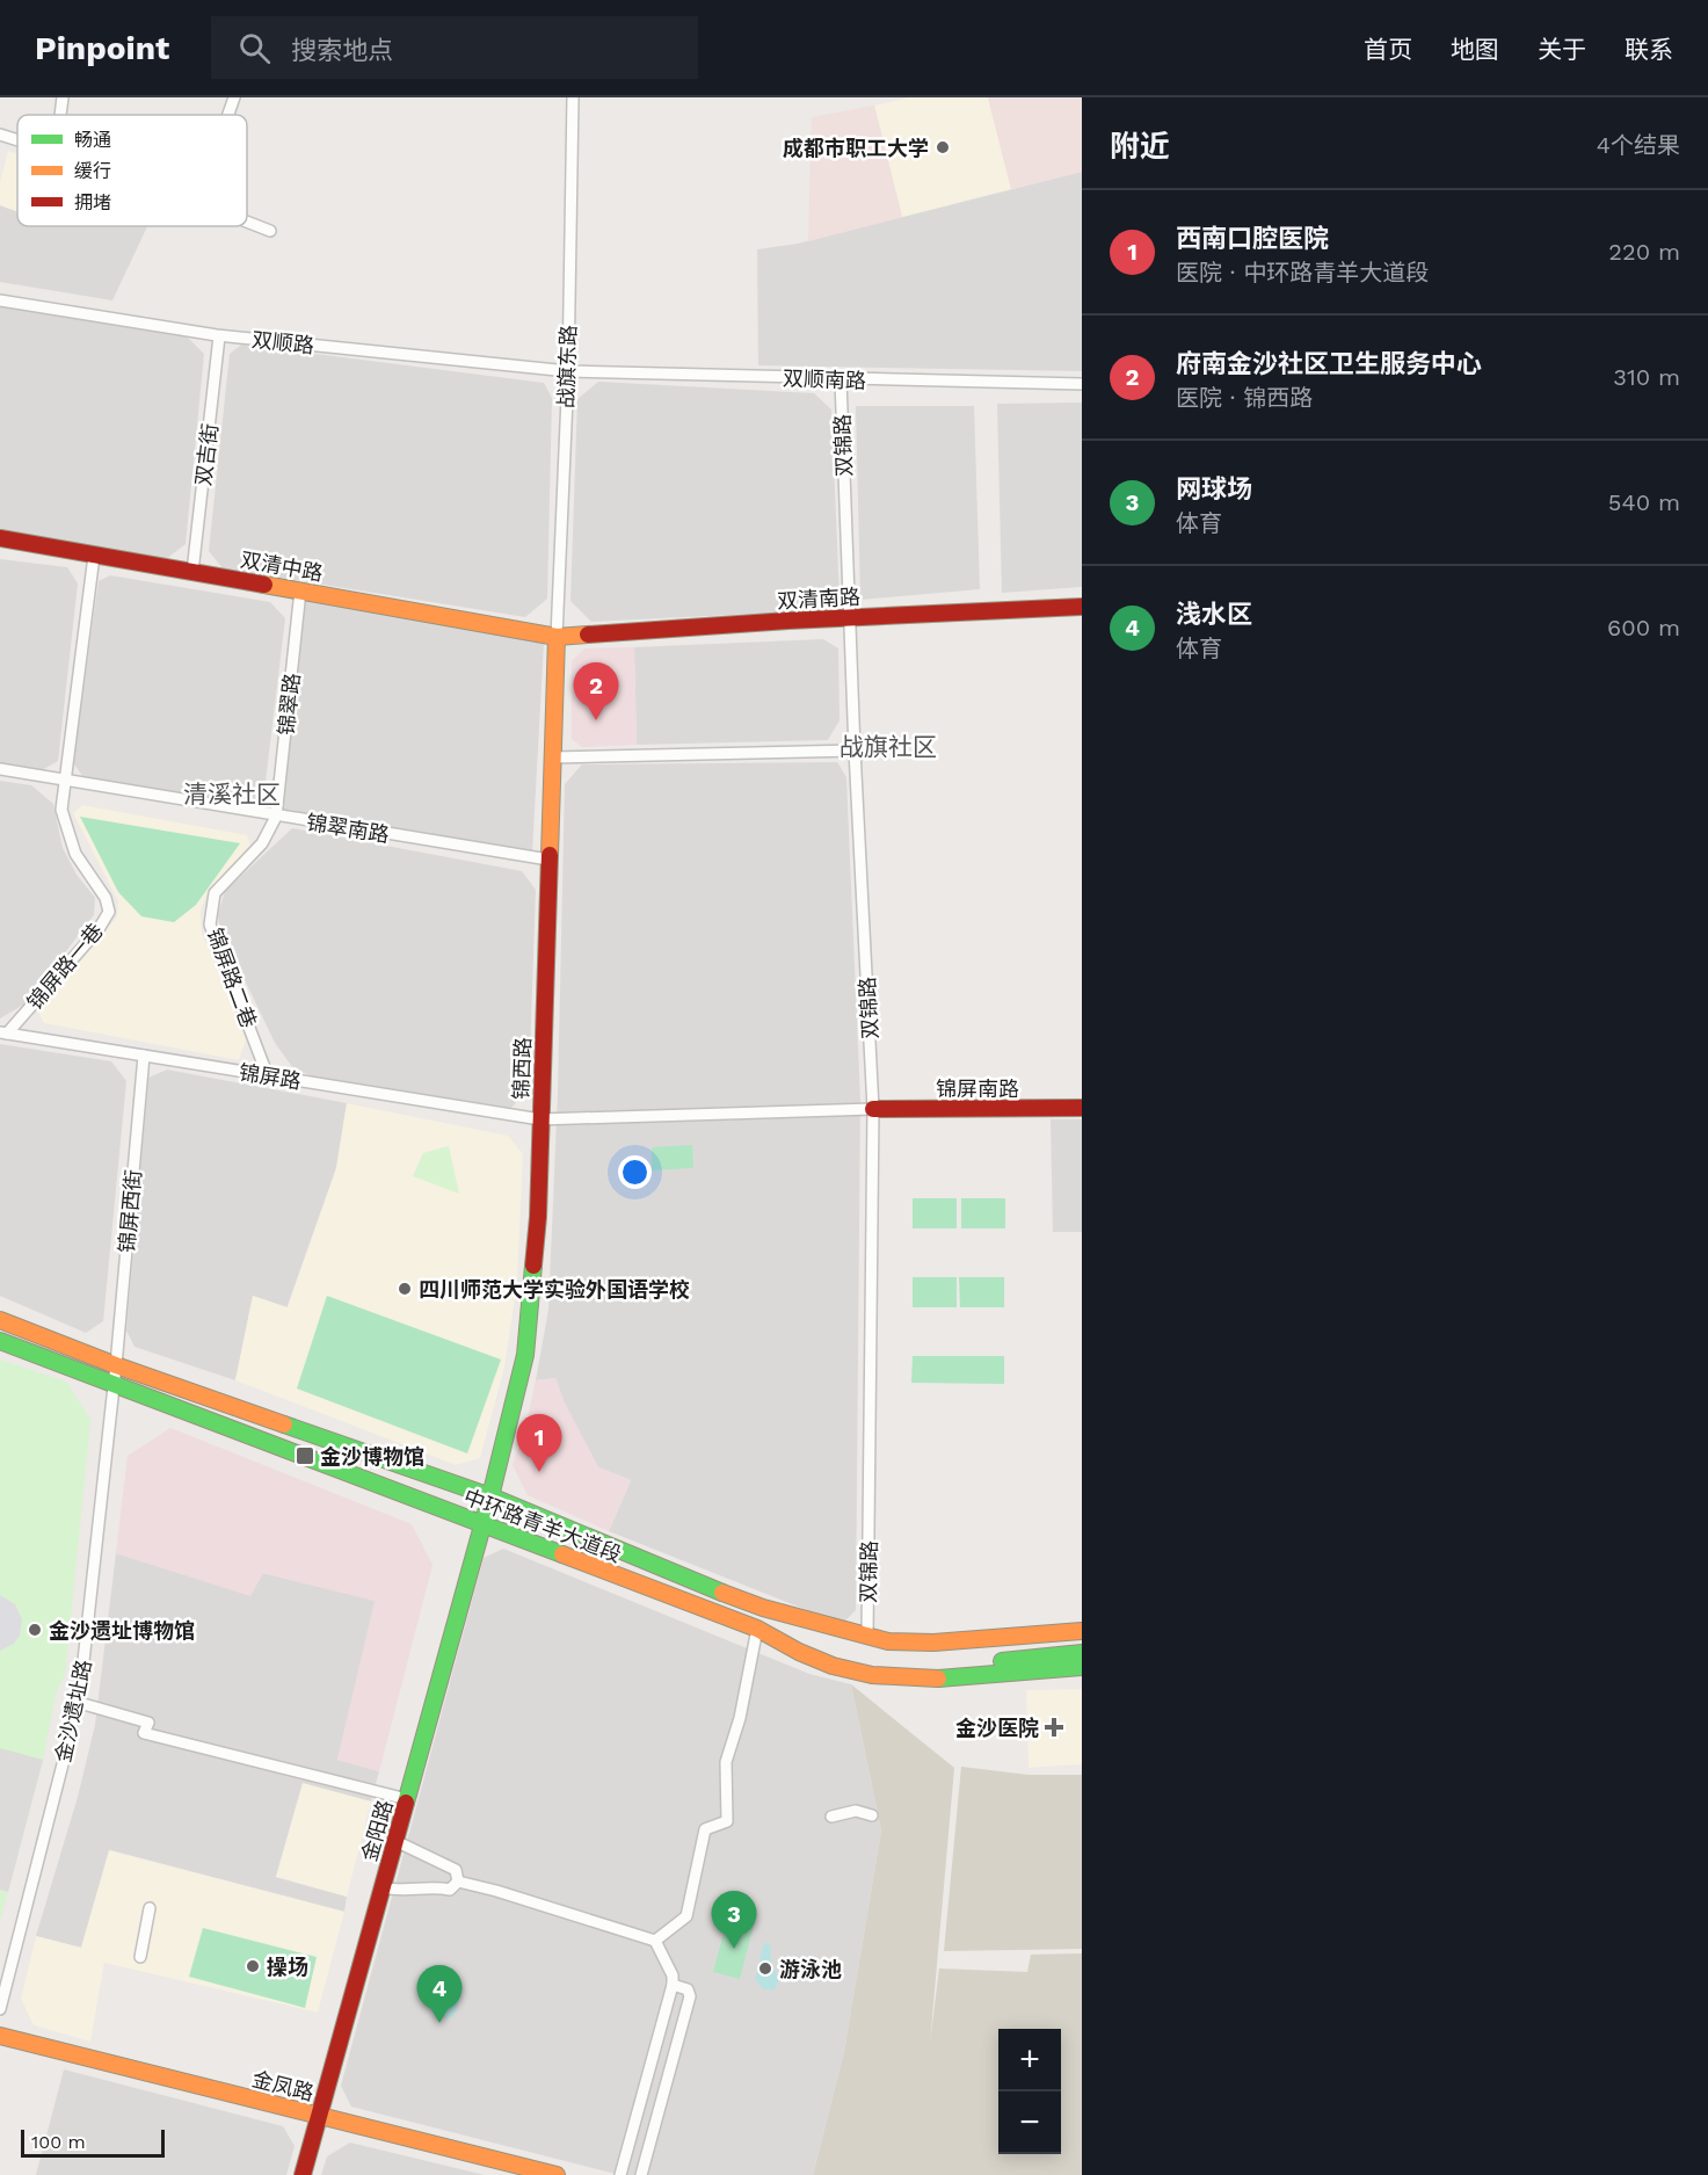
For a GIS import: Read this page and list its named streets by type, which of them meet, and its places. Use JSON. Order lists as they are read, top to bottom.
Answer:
{
  "streets": {
    "street": [
      "双顺路",
      "战旗东路",
      "双顺南路",
      "双锦路",
      "双吉街",
      "双清中路",
      "双清南路",
      "锦翠路",
      "锦翠南路",
      "锦屏路一巷",
      "锦屏路二巷",
      "锦西路",
      "锦屏路",
      "锦屏南路",
      "锦屏西街",
      "中环路青羊大道段",
      "金沙遗址路",
      "金阳路",
      "金凤路"
    ]
  },
  "crossings": [
    ["双顺路", "战旗东路"],
    ["双顺路", "双顺南路"],
    ["双顺路", "双吉街"],
    ["战旗东路", "双顺南路"],
    ["战旗东路", "双清中路"],
    ["战旗东路", "双清南路"],
    ["战旗东路", "锦西路"],
    ["双顺南路", "双锦路"],
    ["双锦路", "双清南路"],
    ["双锦路", "锦屏路"],
    ["双锦路", "锦屏南路"],
    ["双锦路", "中环路青羊大道段"],
    ["双吉街", "双清中路"],
    ["双清中路", "双清南路"],
    ["双清中路", "锦翠路"],
    ["双清中路", "锦西路"],
    ["双清南路", "锦西路"],
    ["锦翠路", "锦翠南路"],
    ["锦翠路", "锦屏路二巷"],
    ["锦翠南路", "锦屏路一巷"],
    ["锦翠南路", "锦屏路二巷"],
    ["锦翠南路", "锦西路"],
    ["锦屏路一巷", "锦屏路"],
    ["锦屏路二巷", "锦屏路"],
    ["锦西路", "锦屏路"],
    ["锦西路", "中环路青羊大道段"],
    ["锦西路", "金阳路"],
    ["锦屏路", "锦屏南路"],
    ["锦屏路", "锦屏西街"],
    ["锦屏西街", "中环路青羊大道段"],
    ["锦屏西街", "金沙遗址路"],
    ["中环路青羊大道段", "金沙遗址路"],
    ["中环路青羊大道段", "金阳路"],
    ["金阳路", "金凤路"]
  ],
  "districts": ["战旗社区", "清溪社区"],
  "places": {
    "other": [
      "成都市职工大学",
      "四川师范大学实验外国语学校",
      "金沙遗址博物馆",
      "操场",
      "游泳池"
    ],
    "transit": ["金沙博物馆"],
    "health": ["金沙医院"]
  },
  "legend": ["畅通", "缓行", "拥堵"],
  "scale_bar": "100 m",
  "page": {
    "header": "Pinpoint",
    "search": "搜索地点",
    "nav": [
      "首页",
      "地图",
      "关于",
      "联系"
    ],
    "heading": ["附近", "4个结果"],
    "list": [
      {
        "mark": "1",
        "name": "西南口腔医院",
        "note": "医院 · 中环路青羊大道段",
        "value": "220 m"
      },
      {
        "mark": "2",
        "name": "府南金沙社区卫生服务中心",
        "note": "医院 · 锦西路",
        "value": "310 m"
      },
      {
        "mark": "3",
        "name": "网球场",
        "note": "体育",
        "value": "540 m"
      },
      {
        "mark": "4",
        "name": "浅水区",
        "note": "体育",
        "value": "600 m"
      }
    ],
    "pins": [
      "2",
      "1",
      "3",
      "4"
    ],
    "map_buttons": ["+", "−"],
    "scale": "100 m"
  }
}
